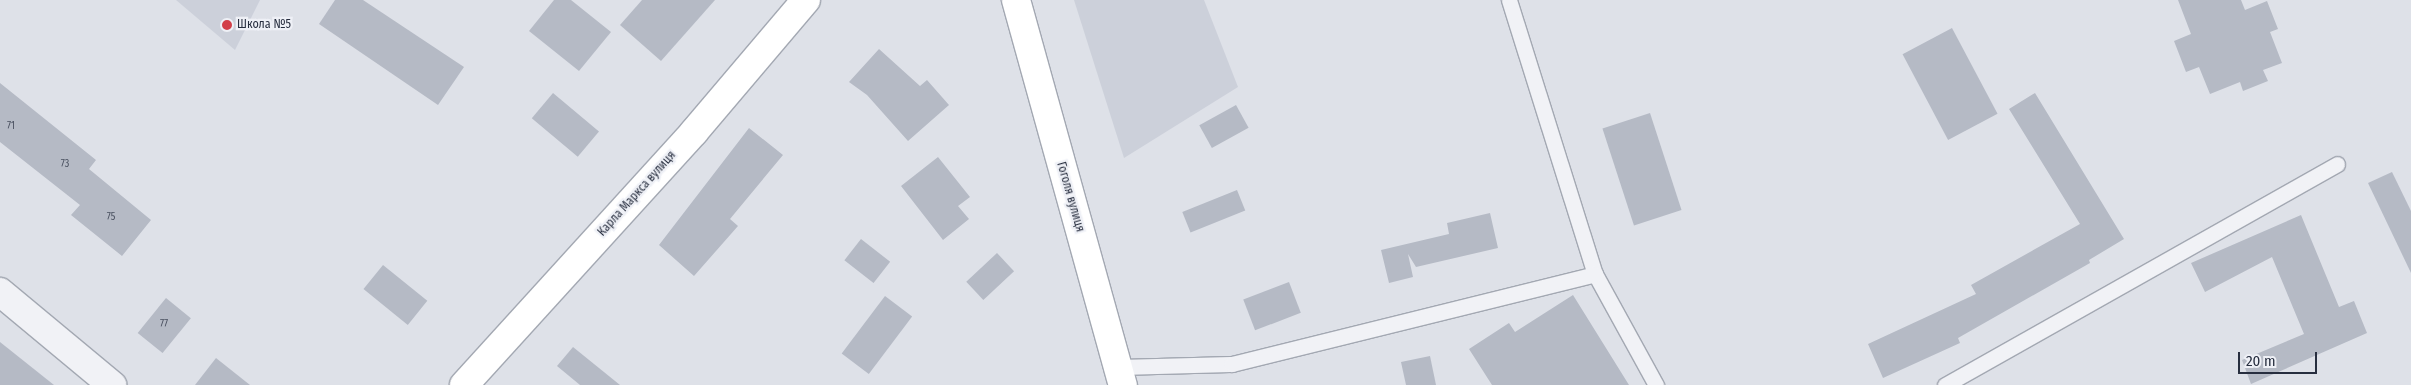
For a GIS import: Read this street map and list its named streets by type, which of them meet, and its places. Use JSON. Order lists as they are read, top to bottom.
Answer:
{
  "streets": {
    "street": ["Карла Маркса вулиця", "Гоголя вулиця"]
  },
  "places": ["Школа №5"],
  "house_numbers": [
    "71",
    "73",
    "75",
    "77"
  ],
  "scale_bar": "20 m"
}
